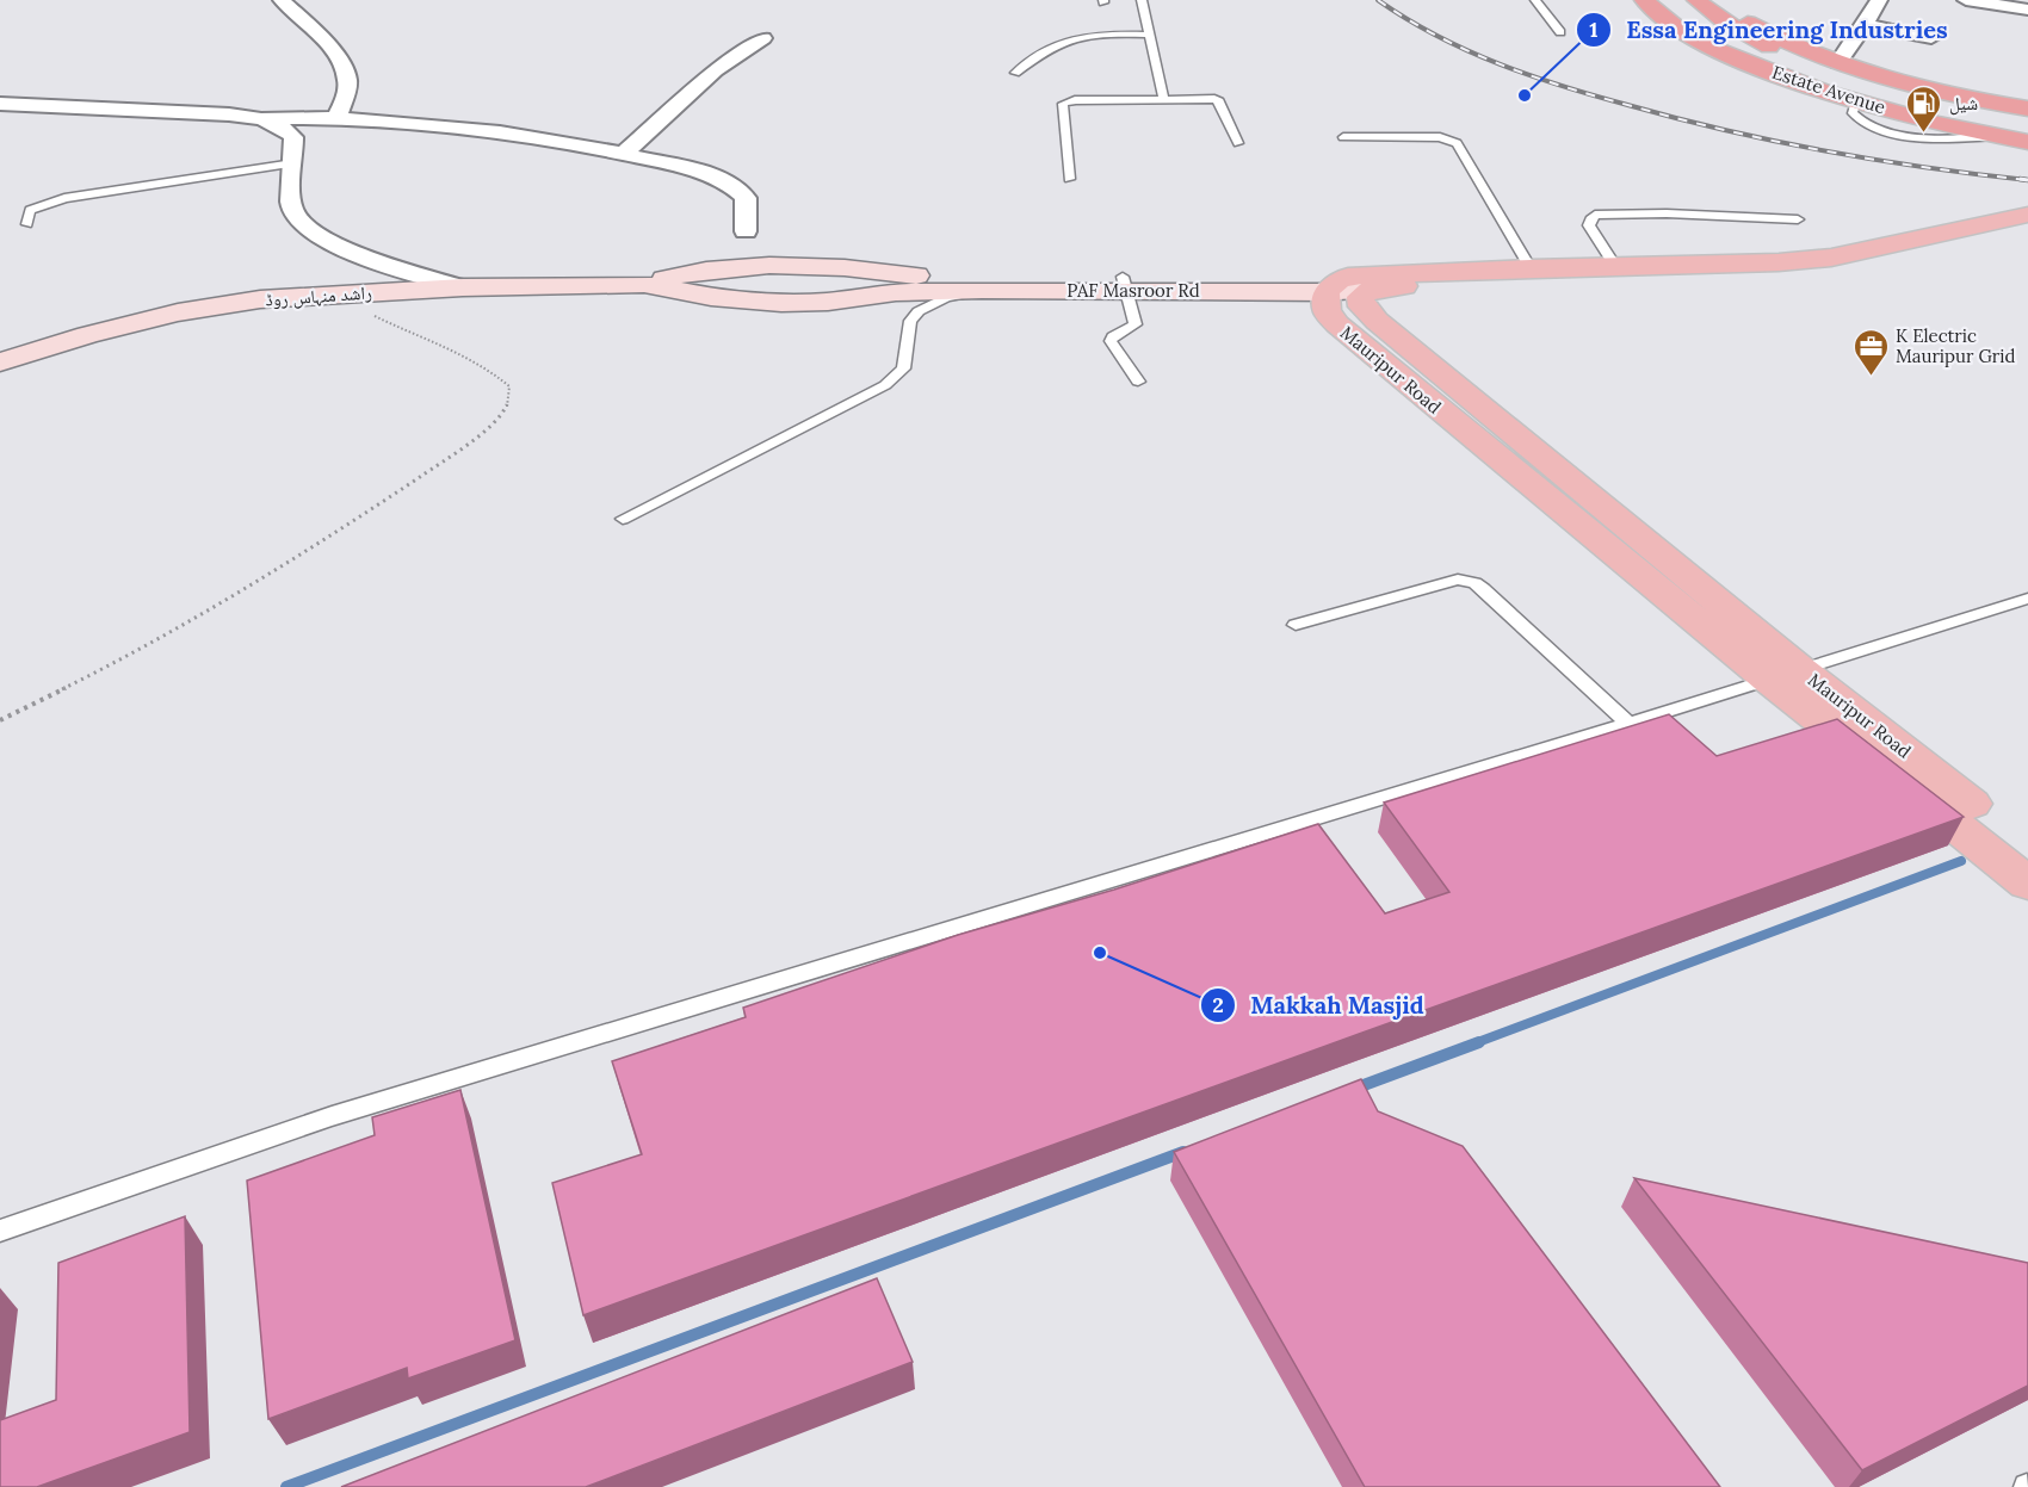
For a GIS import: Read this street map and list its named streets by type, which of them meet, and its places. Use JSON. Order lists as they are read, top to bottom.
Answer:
{
  "streets": {
    "highway": ["Estate Avenue"],
    "main road": ["PAF Masroor Rd", "راشد منہاس روڈ", "Mauripur Road"]
  },
  "crossings": [
    ["PAF Masroor Rd", "راشد منہاس روڈ"],
    ["PAF Masroor Rd", "Mauripur Road"]
  ],
  "places": {
    "other": ["Essa Engineering Industries", "Makkah Masjid"],
    "fuel station": ["شیل"],
    "office": ["K Electric Mauripur Grid"]
  }
}
